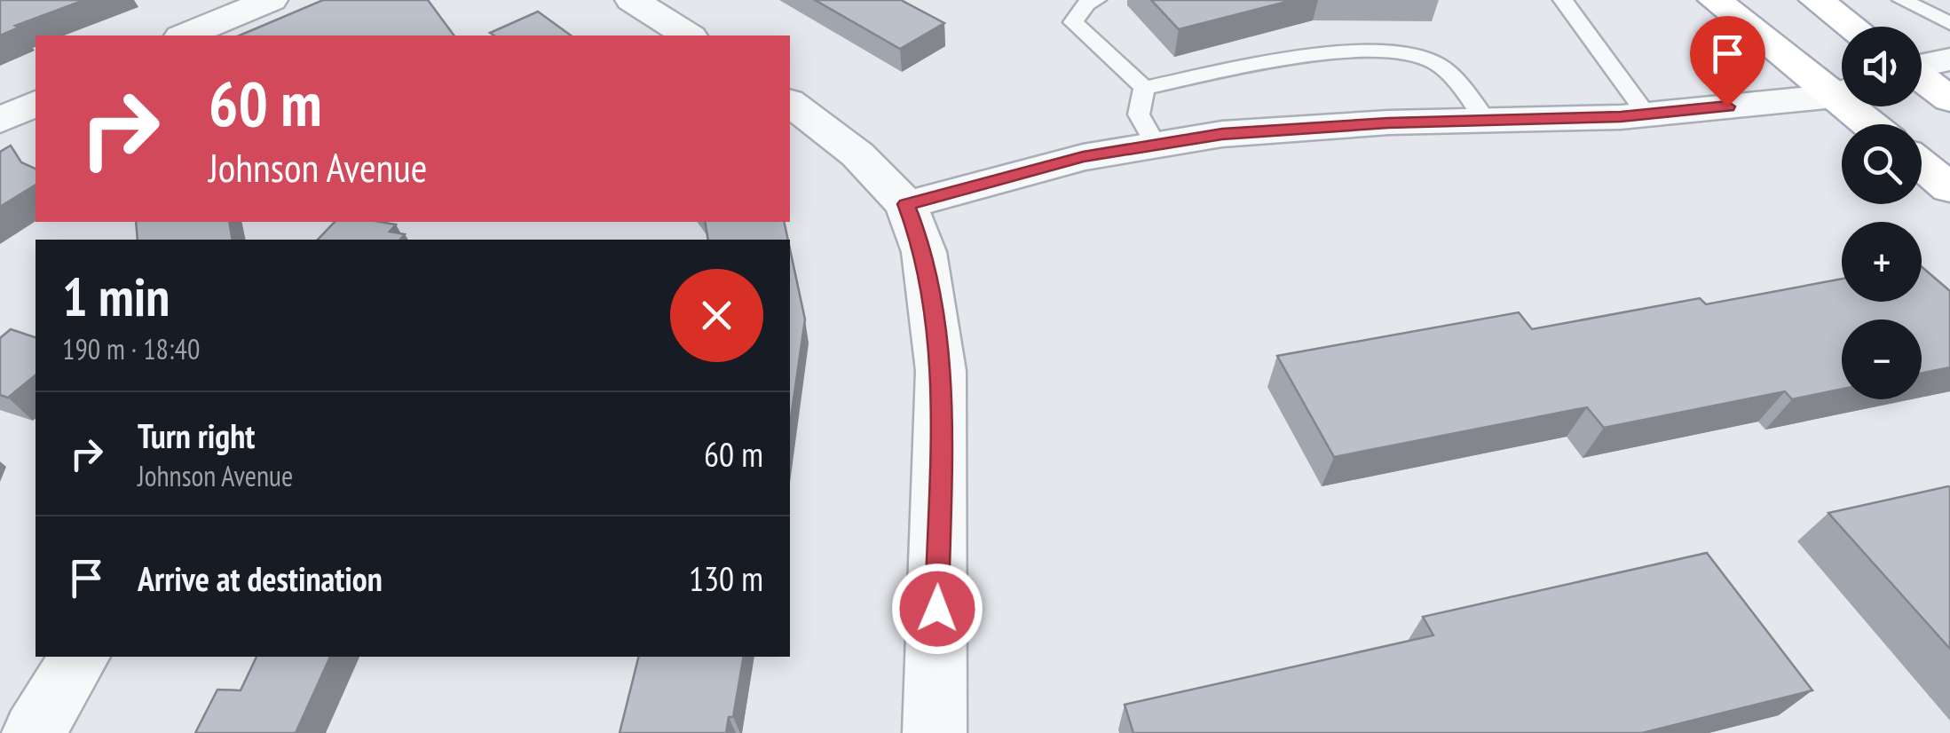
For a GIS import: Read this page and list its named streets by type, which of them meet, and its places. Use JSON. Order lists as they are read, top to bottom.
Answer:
{
  "page": {
    "map_buttons": ["+", "−"],
    "turn": ["60 m", "Johnson Avenue"],
    "heading": ["1 min", "190 m · 18:40"],
    "list": [
      {
        "name": "Turn right",
        "note": "Johnson Avenue",
        "value": "60 m"
      },
      {
        "name": "Arrive at destination",
        "value": "130 m"
      }
    ]
  }
}
